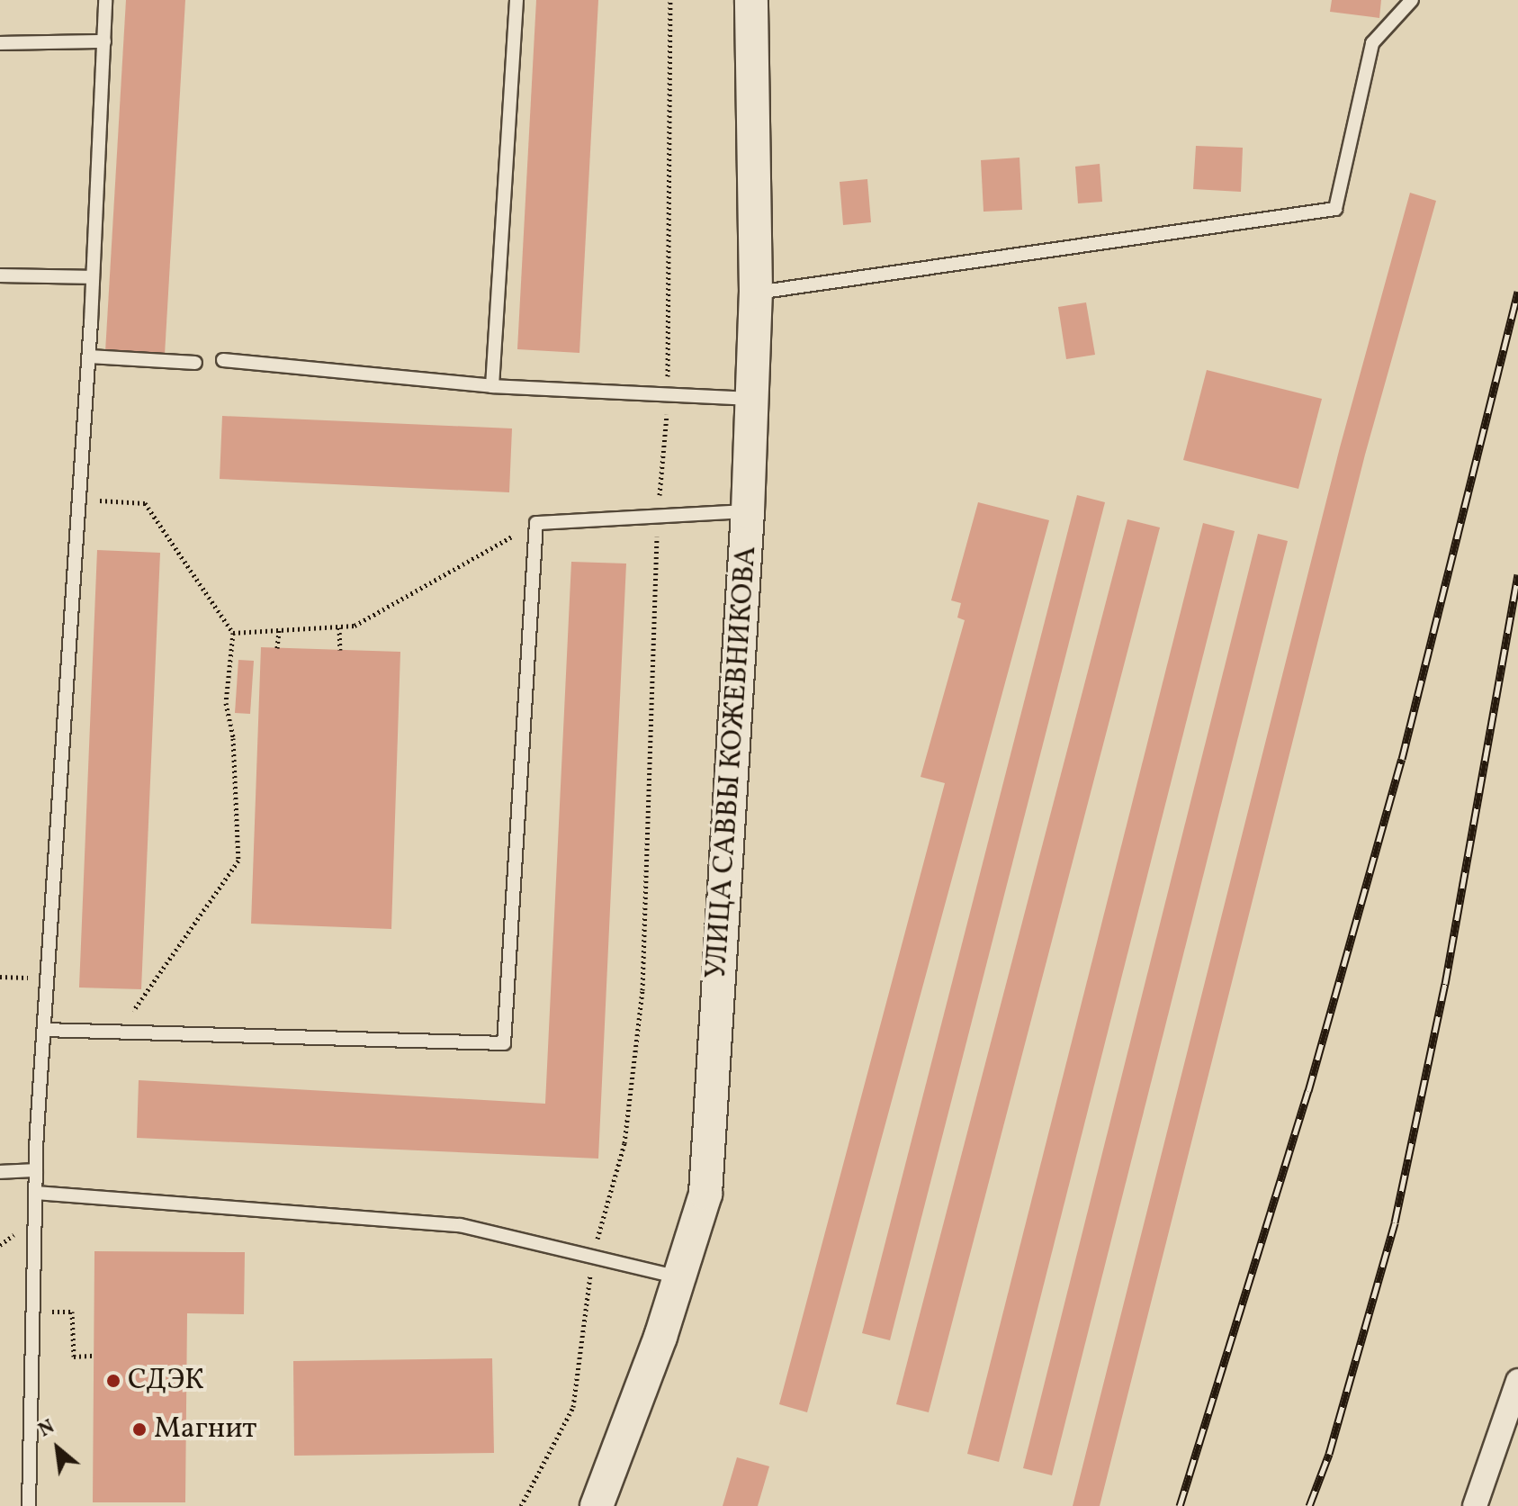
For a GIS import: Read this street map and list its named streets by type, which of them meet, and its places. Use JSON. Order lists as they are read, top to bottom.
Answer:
{
  "streets": {
    "street": ["УЛИЦА САВВЫ КОЖЕВНИКОВА"]
  },
  "places": ["СДЭК", "Магнит"],
  "north": "top left"
}
